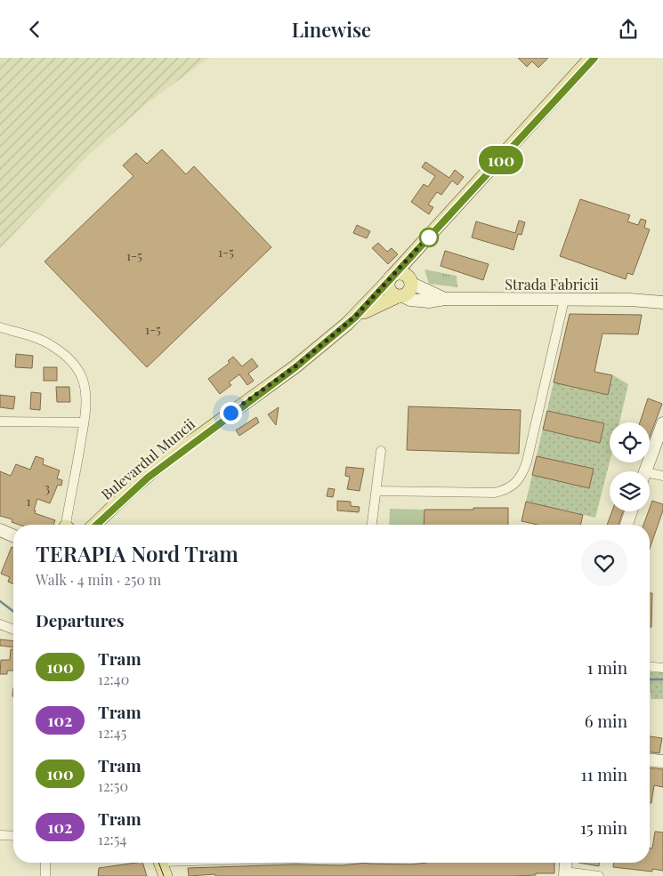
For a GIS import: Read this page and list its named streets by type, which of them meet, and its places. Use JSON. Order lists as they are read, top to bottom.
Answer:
{
  "streets": {
    "main road": ["Strada Fabricii", "Bulevardul Muncii"]
  },
  "crossings": [
    ["Strada Fabricii", "Bulevardul Muncii"]
  ],
  "lines": ["tram line 100"],
  "house_numbers": [
    "1-5",
    "1-5",
    "1-5",
    "3",
    "1"
  ],
  "page": {
    "header": "Linewise",
    "on_map": "100",
    "heading": [
      ["TERAPIA Nord Tram", "Walk · 4 min · 250 m"],
      "Departures"
    ],
    "list": [
      {
        "mark": "100",
        "name": "Tram",
        "note": "12:40",
        "value": "1 min"
      },
      {
        "mark": "102",
        "name": "Tram",
        "note": "12:45",
        "value": "6 min"
      },
      {
        "mark": "100",
        "name": "Tram",
        "note": "12:50",
        "value": "11 min"
      },
      {
        "mark": "102",
        "name": "Tram",
        "note": "12:54",
        "value": "15 min"
      }
    ]
  }
}
